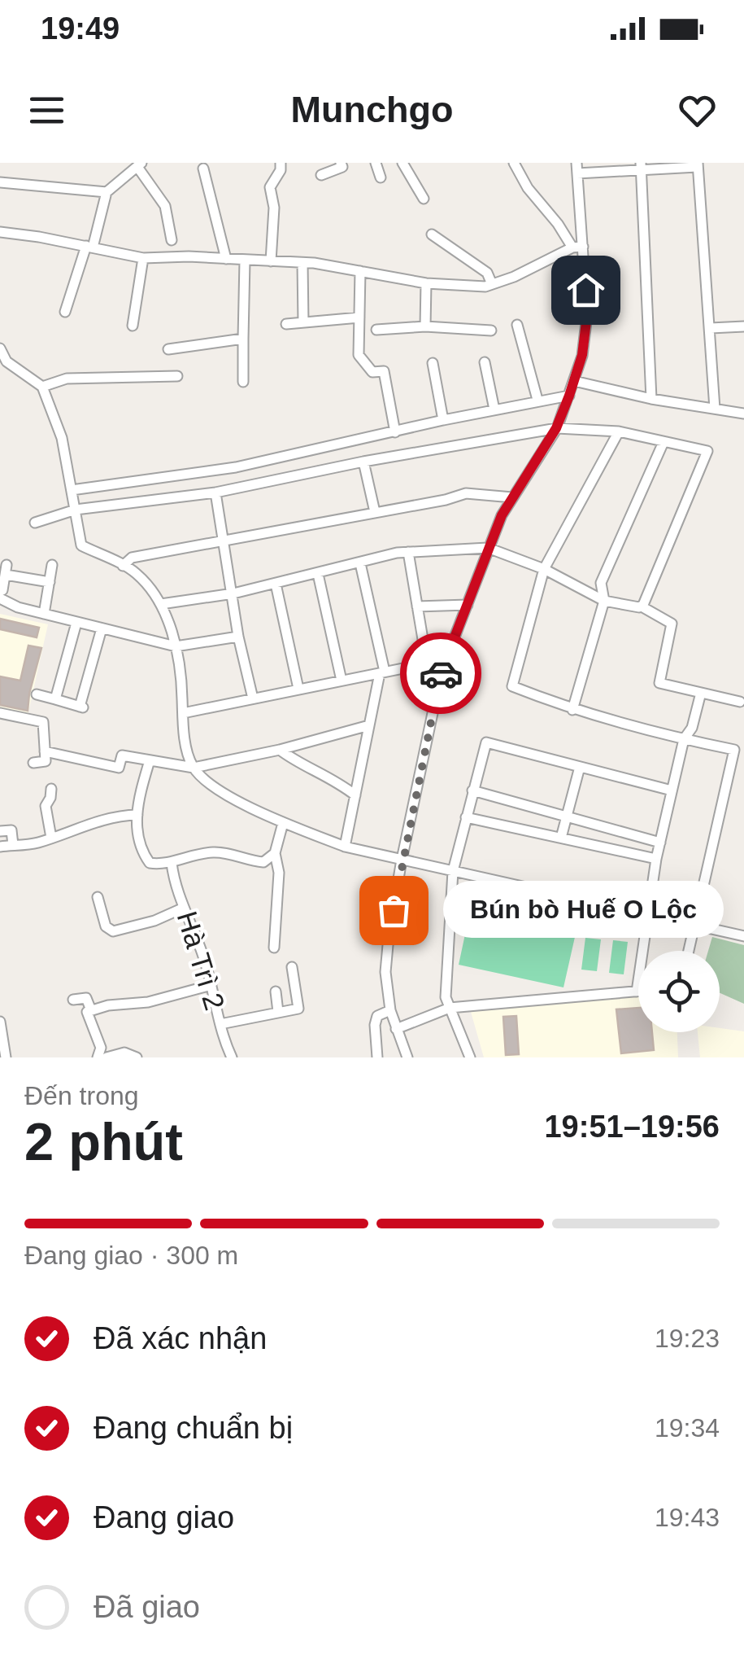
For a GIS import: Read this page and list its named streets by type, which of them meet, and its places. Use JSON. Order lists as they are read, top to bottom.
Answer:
{
  "streets": {
    "street": ["Hà Trì 2"]
  },
  "places": ["Bún bò Huế O Lộc"],
  "page": {
    "status": "19:49",
    "header": "Munchgo",
    "bubble": "Bún bò Huế O Lộc",
    "heading": ["2 phút", "Đến trong", "19:51–19:56"],
    "bar": "Đang giao · 300 m",
    "list": [
      ["Đã xác nhận", "19:23"],
      ["Đang chuẩn bị", "19:34"],
      ["Đang giao", "19:43"],
      "Đã giao"
    ]
  }
}
